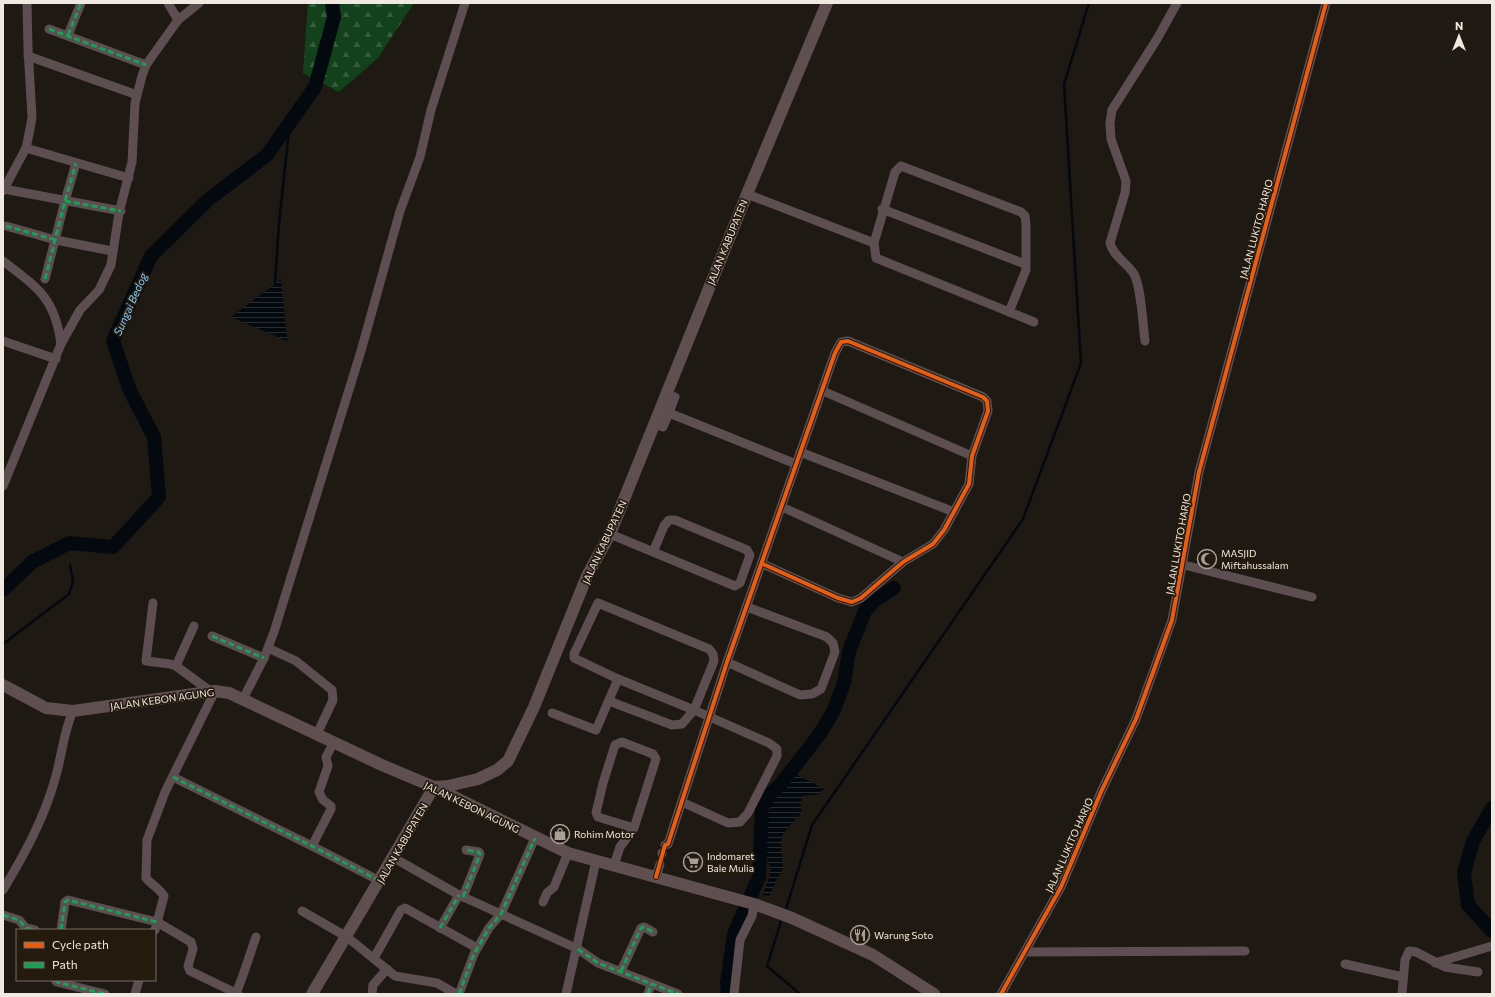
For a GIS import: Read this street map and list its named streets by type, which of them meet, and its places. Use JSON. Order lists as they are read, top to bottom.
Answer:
{
  "streets": {
    "main road": ["JALAN KABUPATEN", "JALAN KEBON AGUNG"],
    "street": ["JALAN LUKITO HARJO"]
  },
  "crossings": [
    ["JALAN KABUPATEN", "JALAN KEBON AGUNG"]
  ],
  "water": ["Sungai Bedog"],
  "places": {
    "mosque": ["MASJID Miftahussalam"],
    "shop": ["Rohim Motor"],
    "supermarket": ["Indomaret Bale Mulia"],
    "restaurant": ["Warung Soto"]
  },
  "legend": ["Cycle path", "Path"],
  "north": "top"
}
